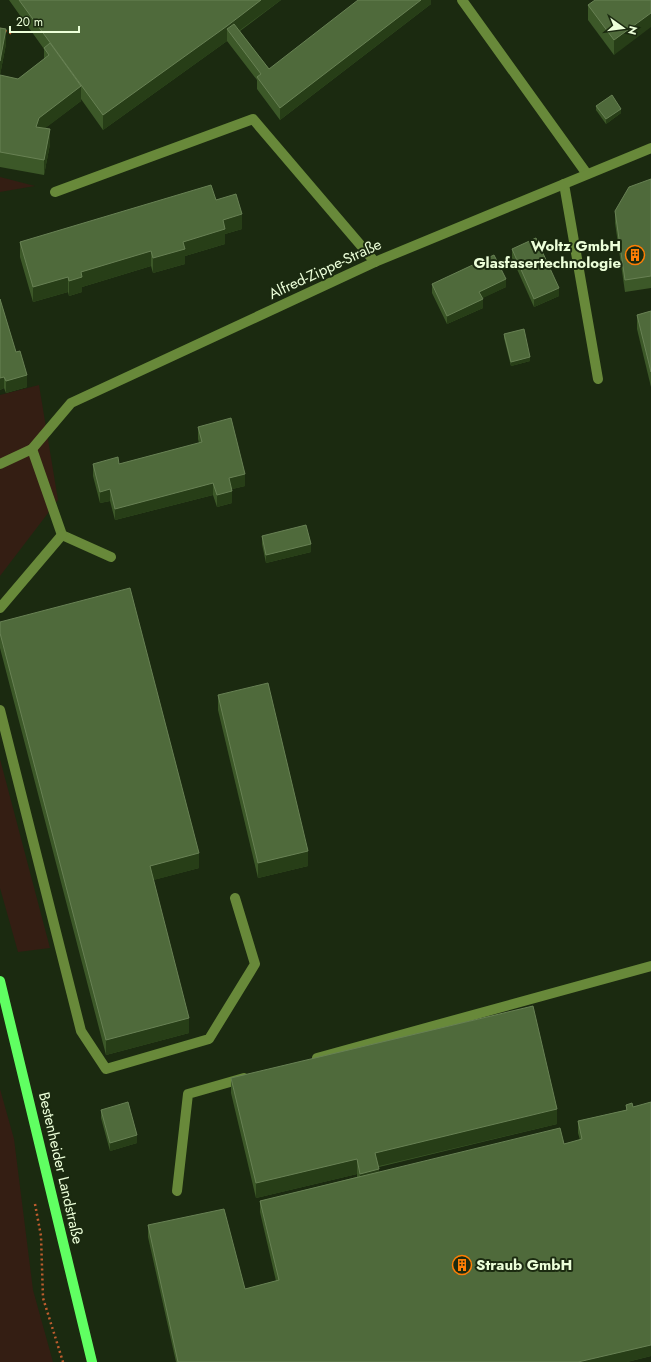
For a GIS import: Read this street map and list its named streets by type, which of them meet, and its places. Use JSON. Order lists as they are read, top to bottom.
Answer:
{
  "streets": {
    "main road": ["Bestenheider Landstraße"],
    "street": ["Alfred-Zippe-Straße"]
  },
  "places": {
    "building": ["Woltz GmbH Glasfasertechnologie", "Straub GmbH"]
  },
  "scale_bar": "20 m",
  "north": "right"
}
